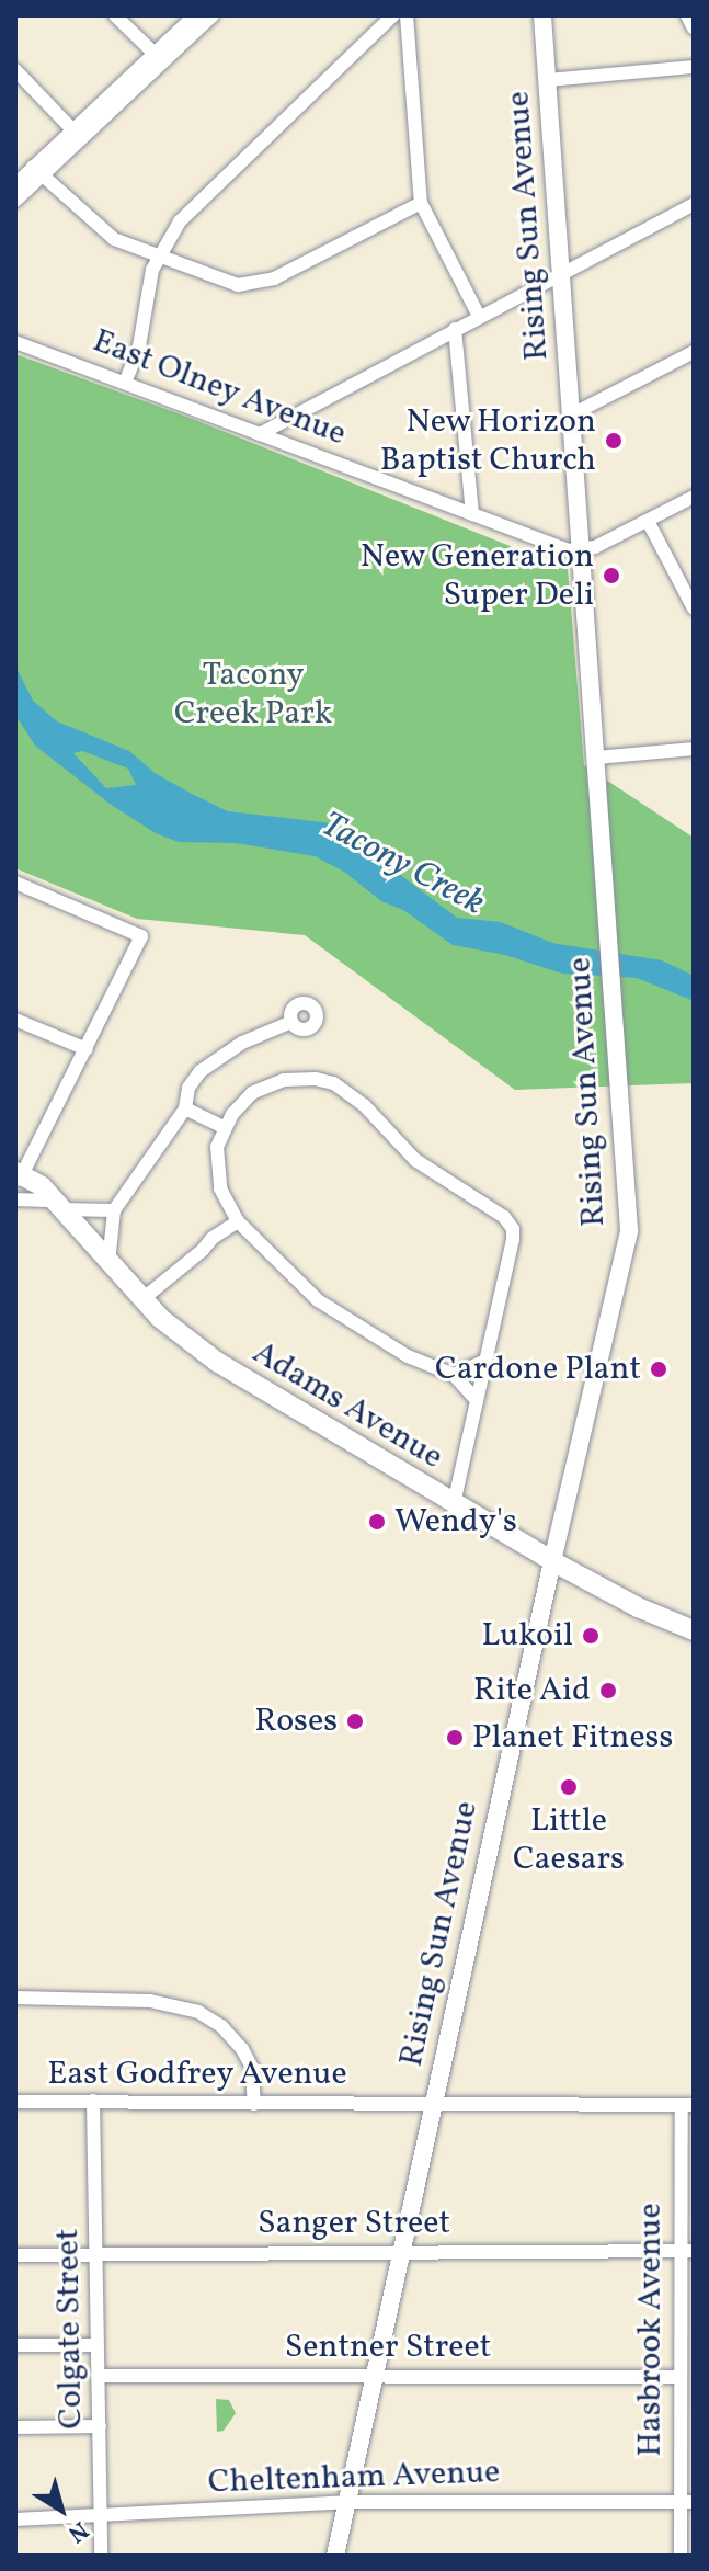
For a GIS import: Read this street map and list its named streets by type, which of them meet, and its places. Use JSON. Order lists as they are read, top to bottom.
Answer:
{
  "streets": {
    "highway": ["Adams Avenue"],
    "main road": ["Rising Sun Avenue"],
    "street": [
      "East Olney Avenue",
      "East Godfrey Avenue",
      "Sanger Street",
      "Colgate Street",
      "Hasbrook Avenue",
      "Sentner Street",
      "Cheltenham Avenue"
    ]
  },
  "crossings": [
    ["Rising Sun Avenue", "East Olney Avenue"],
    ["Rising Sun Avenue", "Adams Avenue"],
    ["Rising Sun Avenue", "East Godfrey Avenue"],
    ["Rising Sun Avenue", "Sanger Street"],
    ["Rising Sun Avenue", "Sentner Street"],
    ["Rising Sun Avenue", "Cheltenham Avenue"],
    ["East Godfrey Avenue", "Colgate Street"],
    ["East Godfrey Avenue", "Hasbrook Avenue"],
    ["Sanger Street", "Colgate Street"],
    ["Sanger Street", "Hasbrook Avenue"],
    ["Colgate Street", "Sentner Street"],
    ["Colgate Street", "Cheltenham Avenue"],
    ["Hasbrook Avenue", "Sentner Street"],
    ["Hasbrook Avenue", "Cheltenham Avenue"]
  ],
  "water": ["Tacony Creek"],
  "parks": ["Tacony Creek Park"],
  "places": [
    "New Horizon Baptist Church",
    "New Generation Super Deli",
    "Cardone Plant",
    "Wendy's",
    "Lukoil",
    "Rite Aid",
    "Roses",
    "Planet Fitness",
    "Little Caesars"
  ],
  "north": "bottom right"
}
